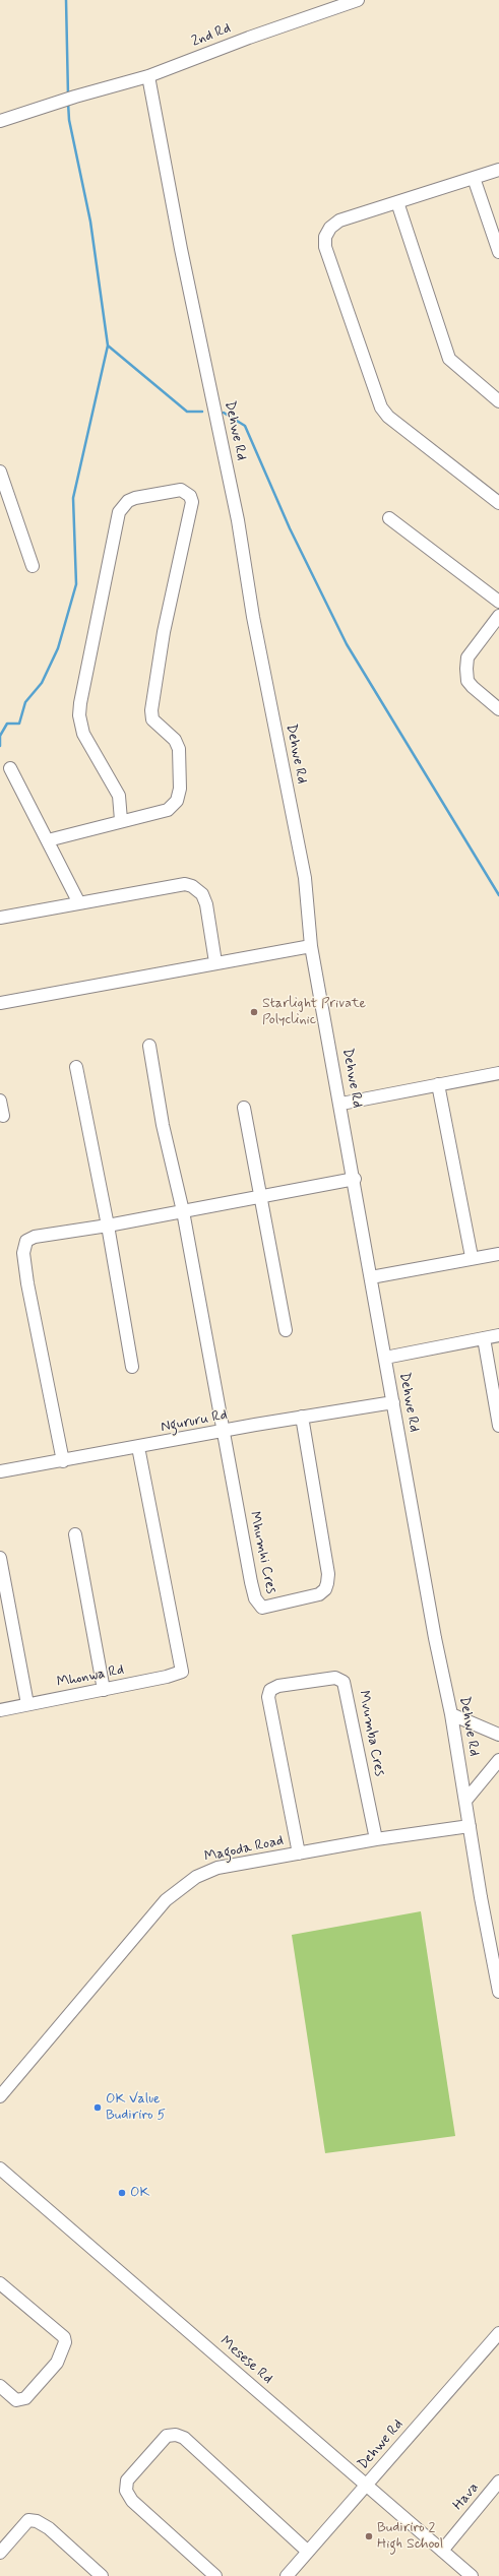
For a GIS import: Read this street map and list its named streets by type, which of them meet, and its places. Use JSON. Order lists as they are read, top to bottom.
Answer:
{
  "streets": {
    "street": [
      "2nd Rd",
      "Dehwe Rd",
      "Ngururu Rd",
      "Mhumhi Cres",
      "Mhonwa Rd",
      "Mvumba Cres",
      "Magoda Road",
      "Mesese Rd",
      "Hava"
    ]
  },
  "crossings": [
    ["2nd Rd", "Dehwe Rd"],
    ["Dehwe Rd", "Ngururu Rd"],
    ["Dehwe Rd", "Magoda Road"],
    ["Dehwe Rd", "Mesese Rd"],
    ["Ngururu Rd", "Mhumhi Cres"],
    ["Ngururu Rd", "Mhonwa Rd"],
    ["Mvumba Cres", "Magoda Road"],
    ["Mesese Rd", "Hava"]
  ],
  "places": [
    "Starlight Private Polyclinic",
    "OK Value Budiriro 5",
    "OK",
    "Budiriro 2 High School"
  ]
}
